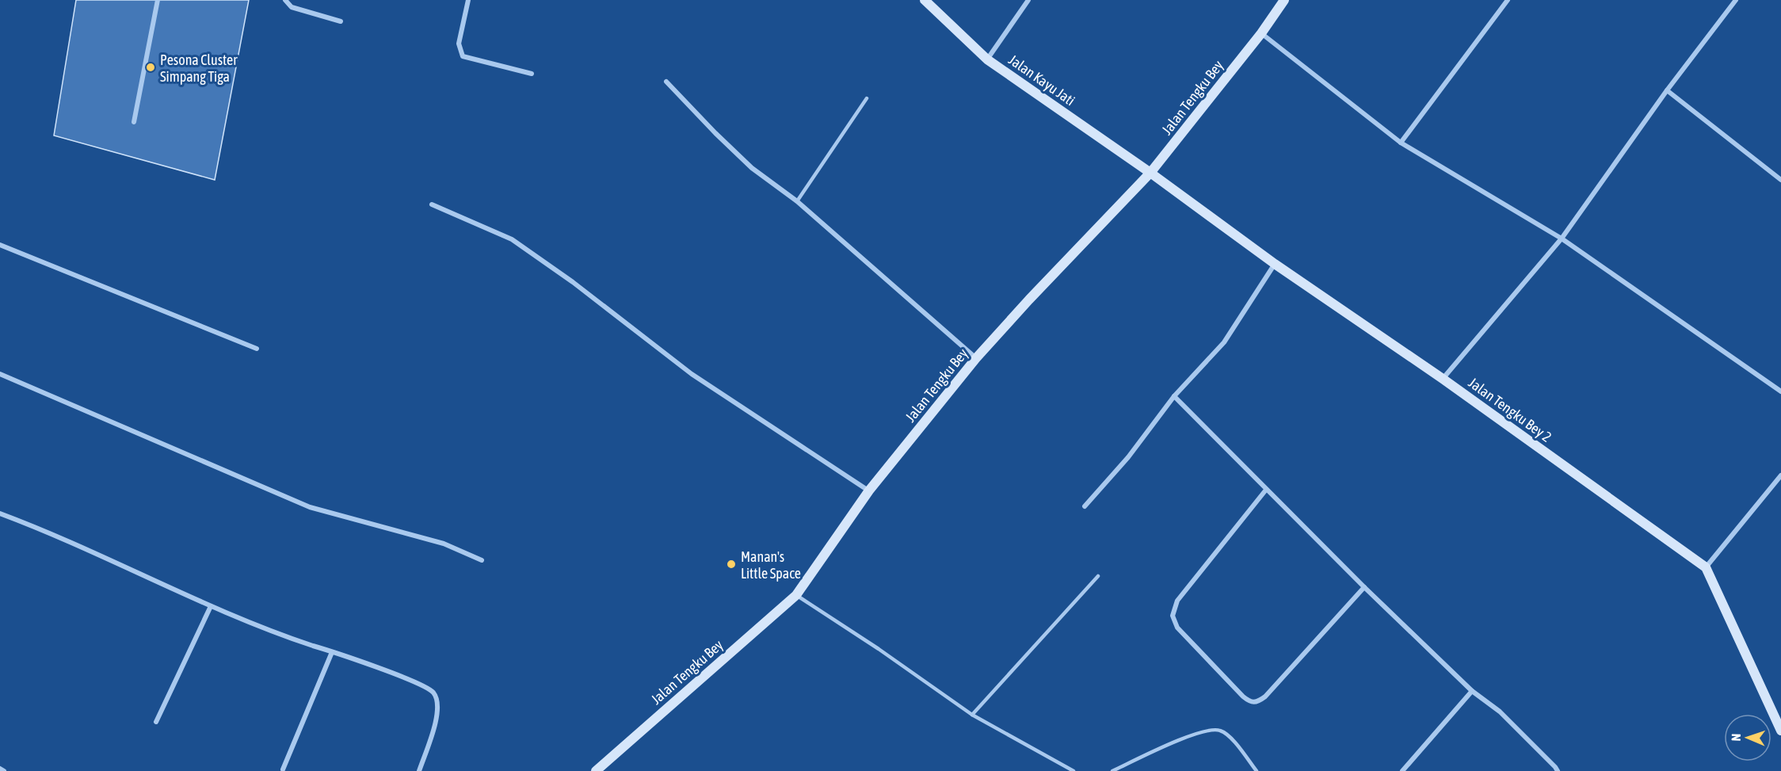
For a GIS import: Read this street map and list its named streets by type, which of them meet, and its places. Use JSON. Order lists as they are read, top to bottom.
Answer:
{
  "streets": {
    "street": ["Jalan Kayu Jati", "Jalan Tengku Bey", "Jalan Tengku Bey 2"]
  },
  "crossings": [
    ["Jalan Kayu Jati", "Jalan Tengku Bey"],
    ["Jalan Kayu Jati", "Jalan Tengku Bey 2"],
    ["Jalan Tengku Bey", "Jalan Tengku Bey 2"]
  ],
  "places": ["Pesona Cluster Simpang Tiga", "Manan's Little Space"],
  "north": "left"
}
